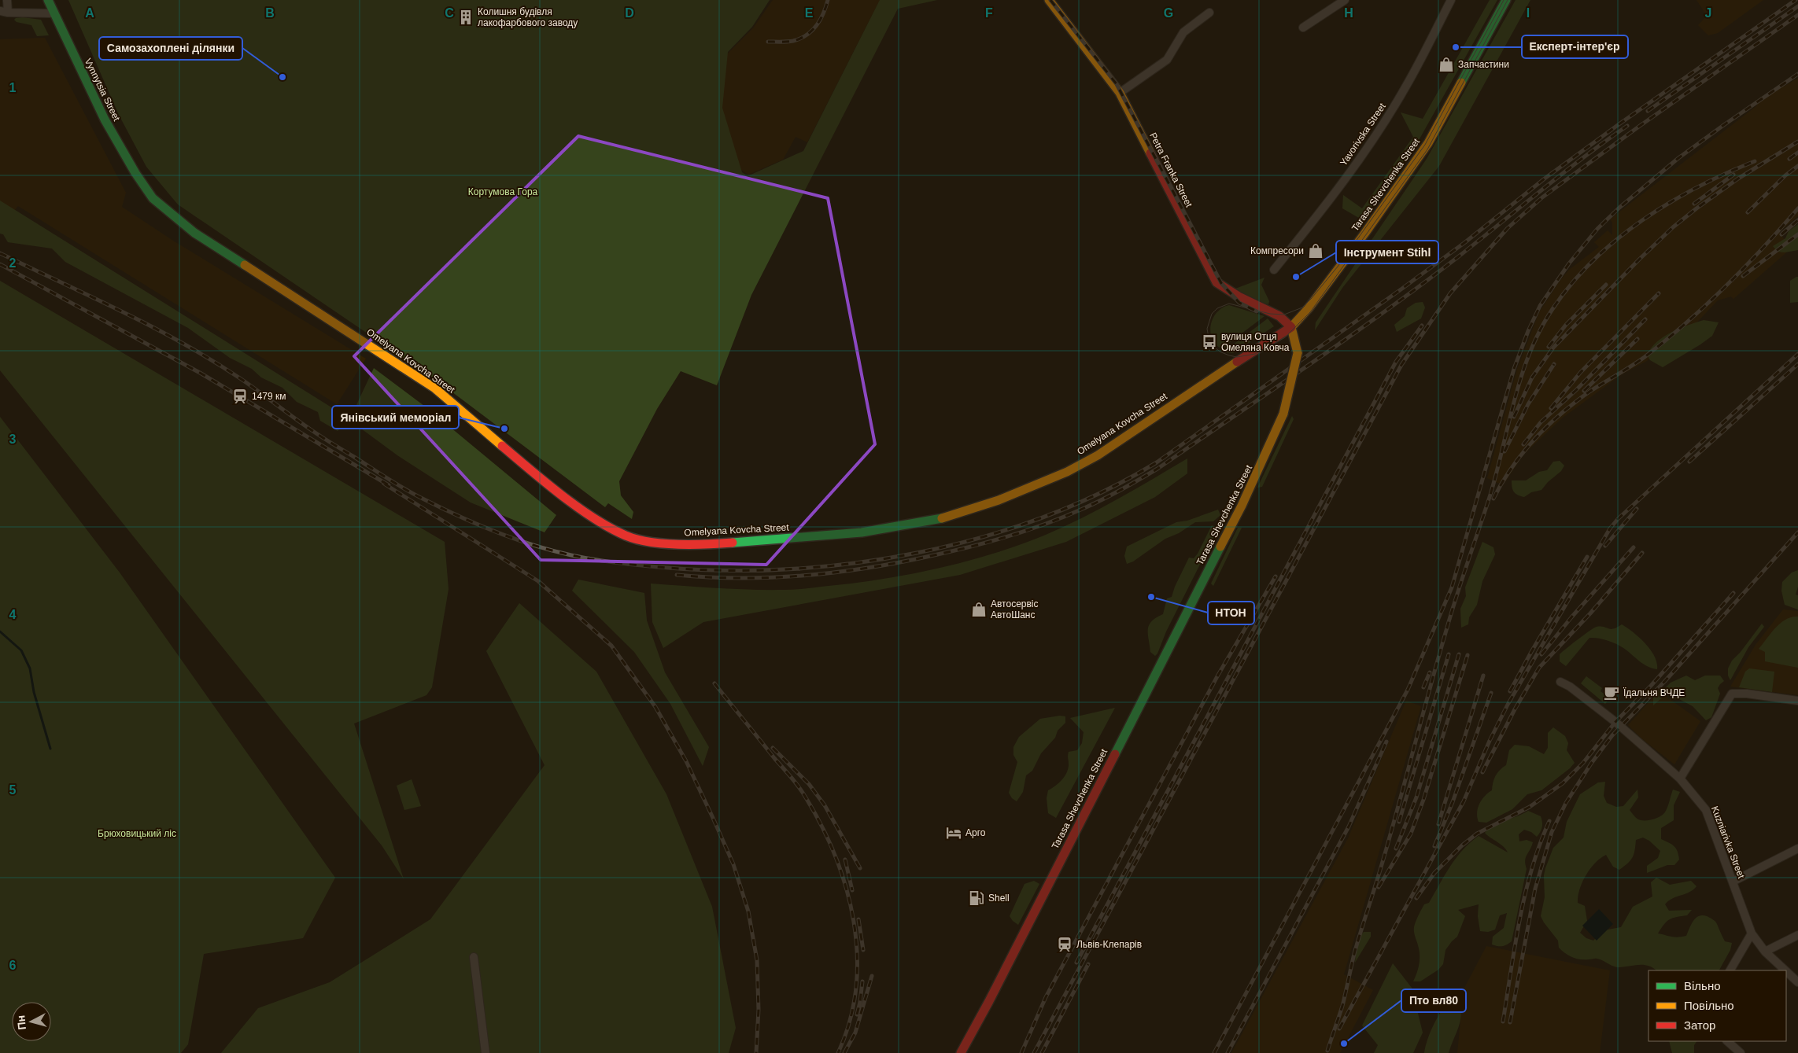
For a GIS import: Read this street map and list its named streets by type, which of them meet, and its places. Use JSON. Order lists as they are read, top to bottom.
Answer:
{
  "streets": {
    "main road": [
      "Vynnytsia Street",
      "Petra Franka Street",
      "Tarasa Shevchenka Street",
      "Omelyana Kovcha Street"
    ],
    "street": ["Yavorivska Street", "Kuzniarivka Street"]
  },
  "crossings": [
    ["Vynnytsia Street", "Omelyana Kovcha Street"],
    ["Petra Franka Street", "Tarasa Shevchenka Street"],
    ["Petra Franka Street", "Omelyana Kovcha Street"],
    ["Tarasa Shevchenka Street", "Omelyana Kovcha Street"]
  ],
  "parks": ["Кортумова Гора", "Брюховицький ліс"],
  "places": {
    "building": ["Колишня будівля лакофарбового заводу"],
    "other": [
      "Експерт-інтер'єр",
      "Самозахоплені ділянки",
      "Інструмент Stihl",
      "Янівський меморіал",
      "НТОН",
      "Пто вл80"
    ],
    "shop": ["Запчастини", "Компресори", "Автосервіс АвтоШанс"],
    "bus stop": ["вулиця Отця Омеляна Ковча"],
    "station": ["1479 км", "Львів-Клепарів"],
    "cafe": ["Їдальня ВЧДЕ"],
    "hotel": ["Арго"],
    "fuel station": ["Shell"]
  },
  "legend": ["Вільно", "Повільно", "Затор"],
  "north": "left",
  "grid": {
    "columns": [
      "A",
      "B",
      "C",
      "D",
      "E",
      "F",
      "G",
      "H",
      "I",
      "J"
    ],
    "rows": [
      "1",
      "2",
      "3",
      "4",
      "5",
      "6"
    ]
  }
}
